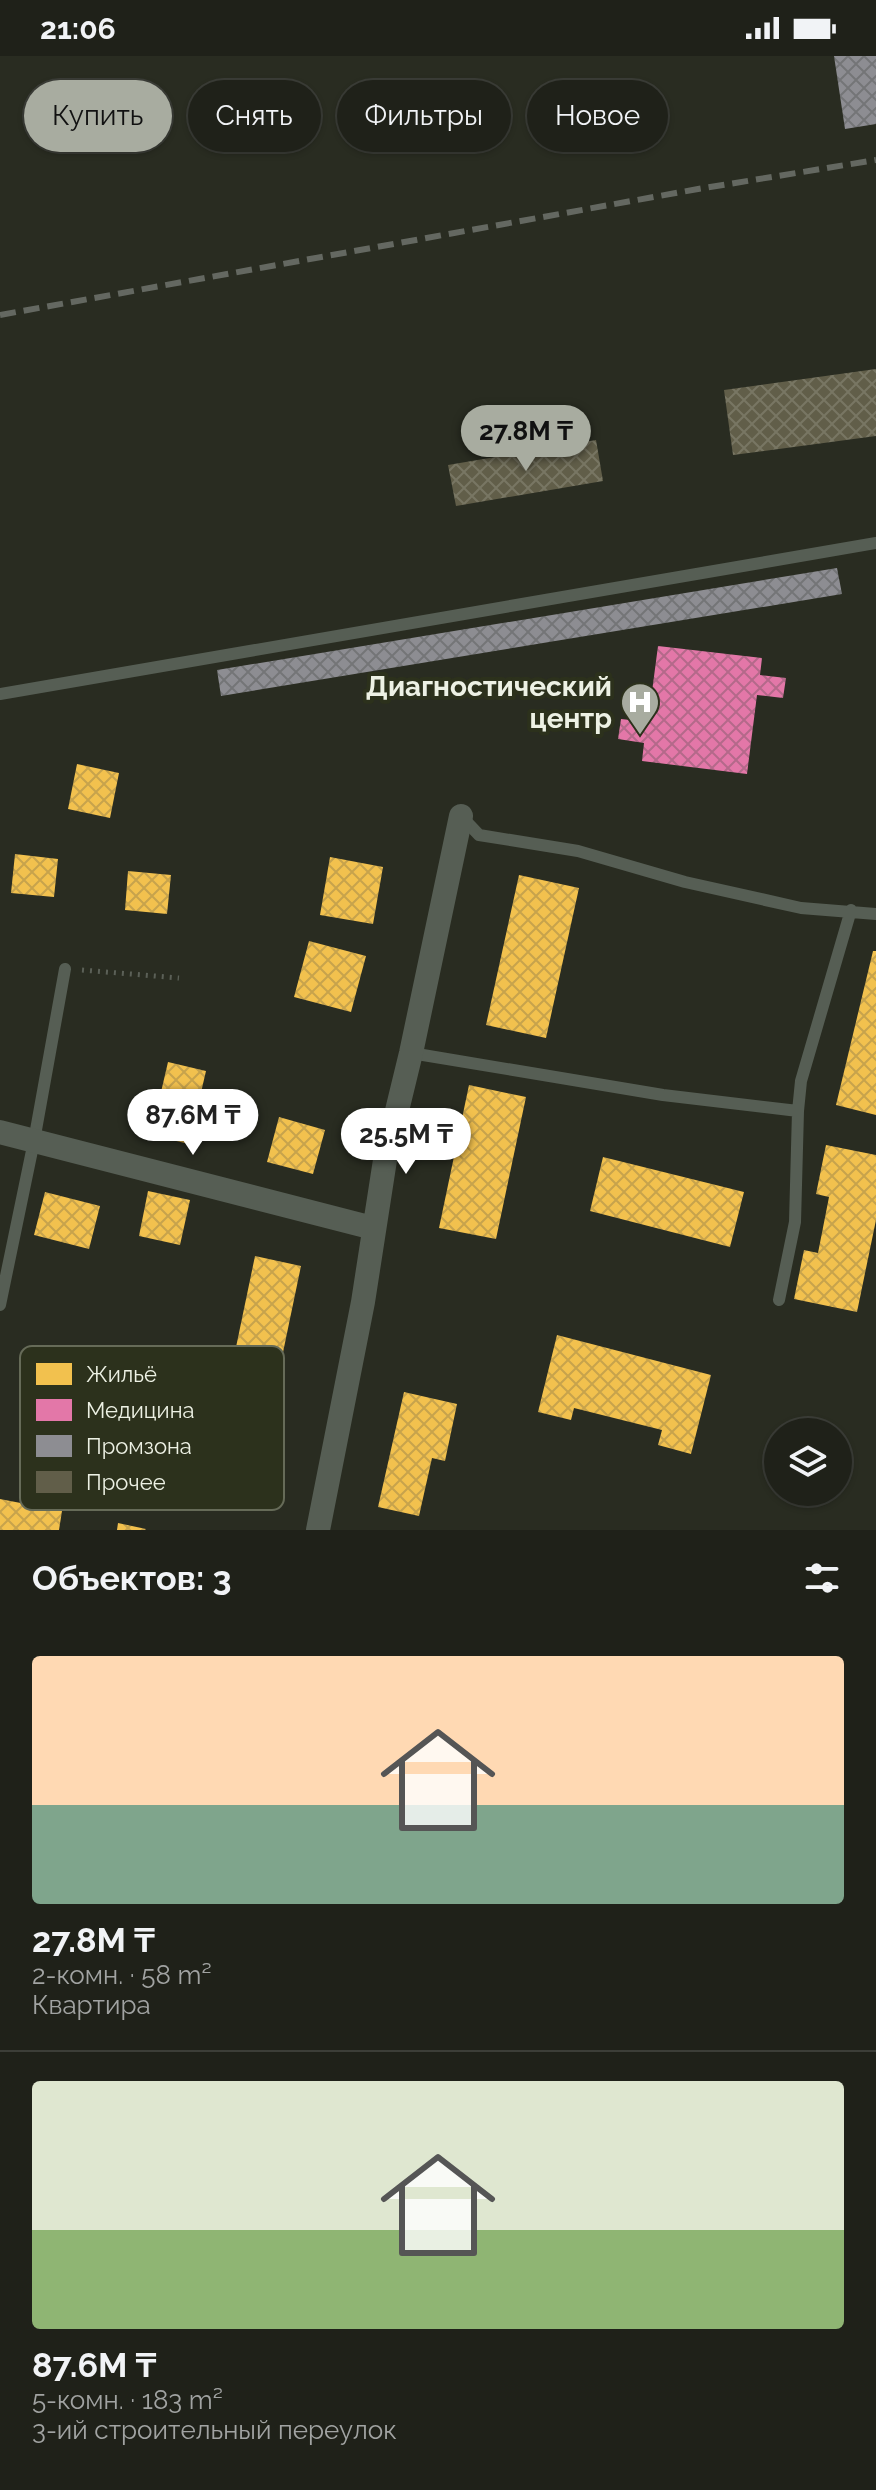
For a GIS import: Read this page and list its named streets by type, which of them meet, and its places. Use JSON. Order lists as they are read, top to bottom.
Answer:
{
  "places": {
    "hospital": ["Диагностический центр"]
  },
  "legend": [
    "Жильё",
    "Медицина",
    "Промзона",
    "Прочее"
  ],
  "page": {
    "status": "21:06",
    "chip": [
      "Купить",
      "Снять",
      "Фильтры",
      "Новое"
    ],
    "price": ["27.8M ₸", "87.6M ₸", "25.5M ₸"],
    "heading": "Объектов: 3",
    "list": [
      {
        "name": "27.8M ₸",
        "note": "2-комн. · 58 m² · Квартира"
      },
      {
        "name": "87.6M ₸",
        "note": "5-комн. · 183 m² · 3-ий строительный переулок"
      }
    ]
  }
}
